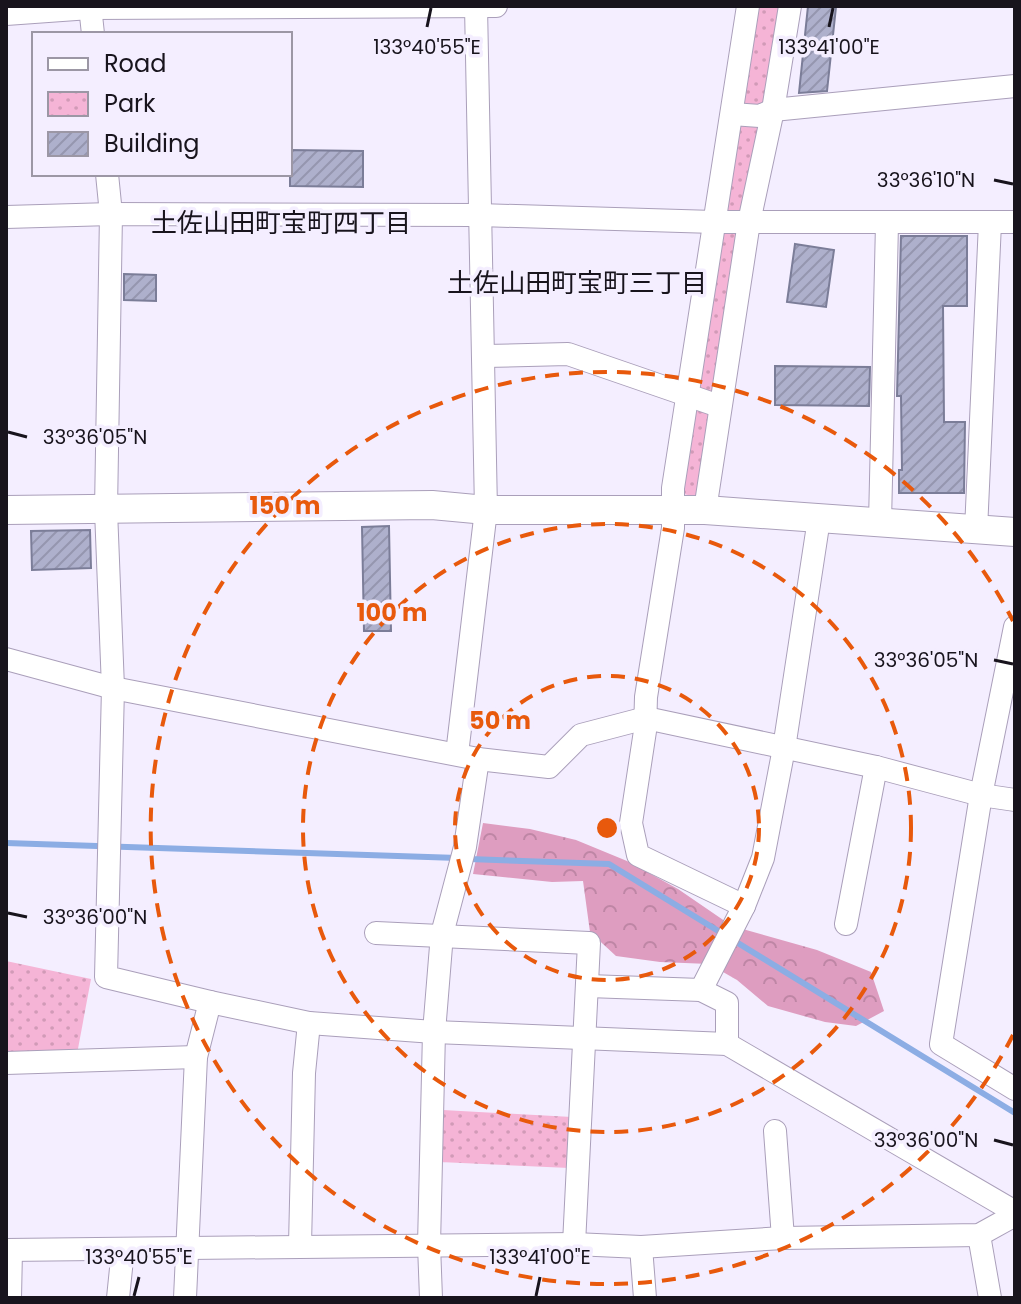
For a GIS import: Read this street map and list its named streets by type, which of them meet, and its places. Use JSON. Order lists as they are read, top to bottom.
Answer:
{
  "districts": ["土佐山田町宝町四丁目", "土佐山田町宝町三丁目"],
  "legend": ["Road", "Park", "Building"],
  "coordinates": [
    "133°40'55\"E",
    "133°41'00\"E",
    "33°36'10\"N",
    "33°36'05\"N",
    "33°36'00\"N"
  ],
  "rings": ["150 m", "100 m", "50 m"]
}
